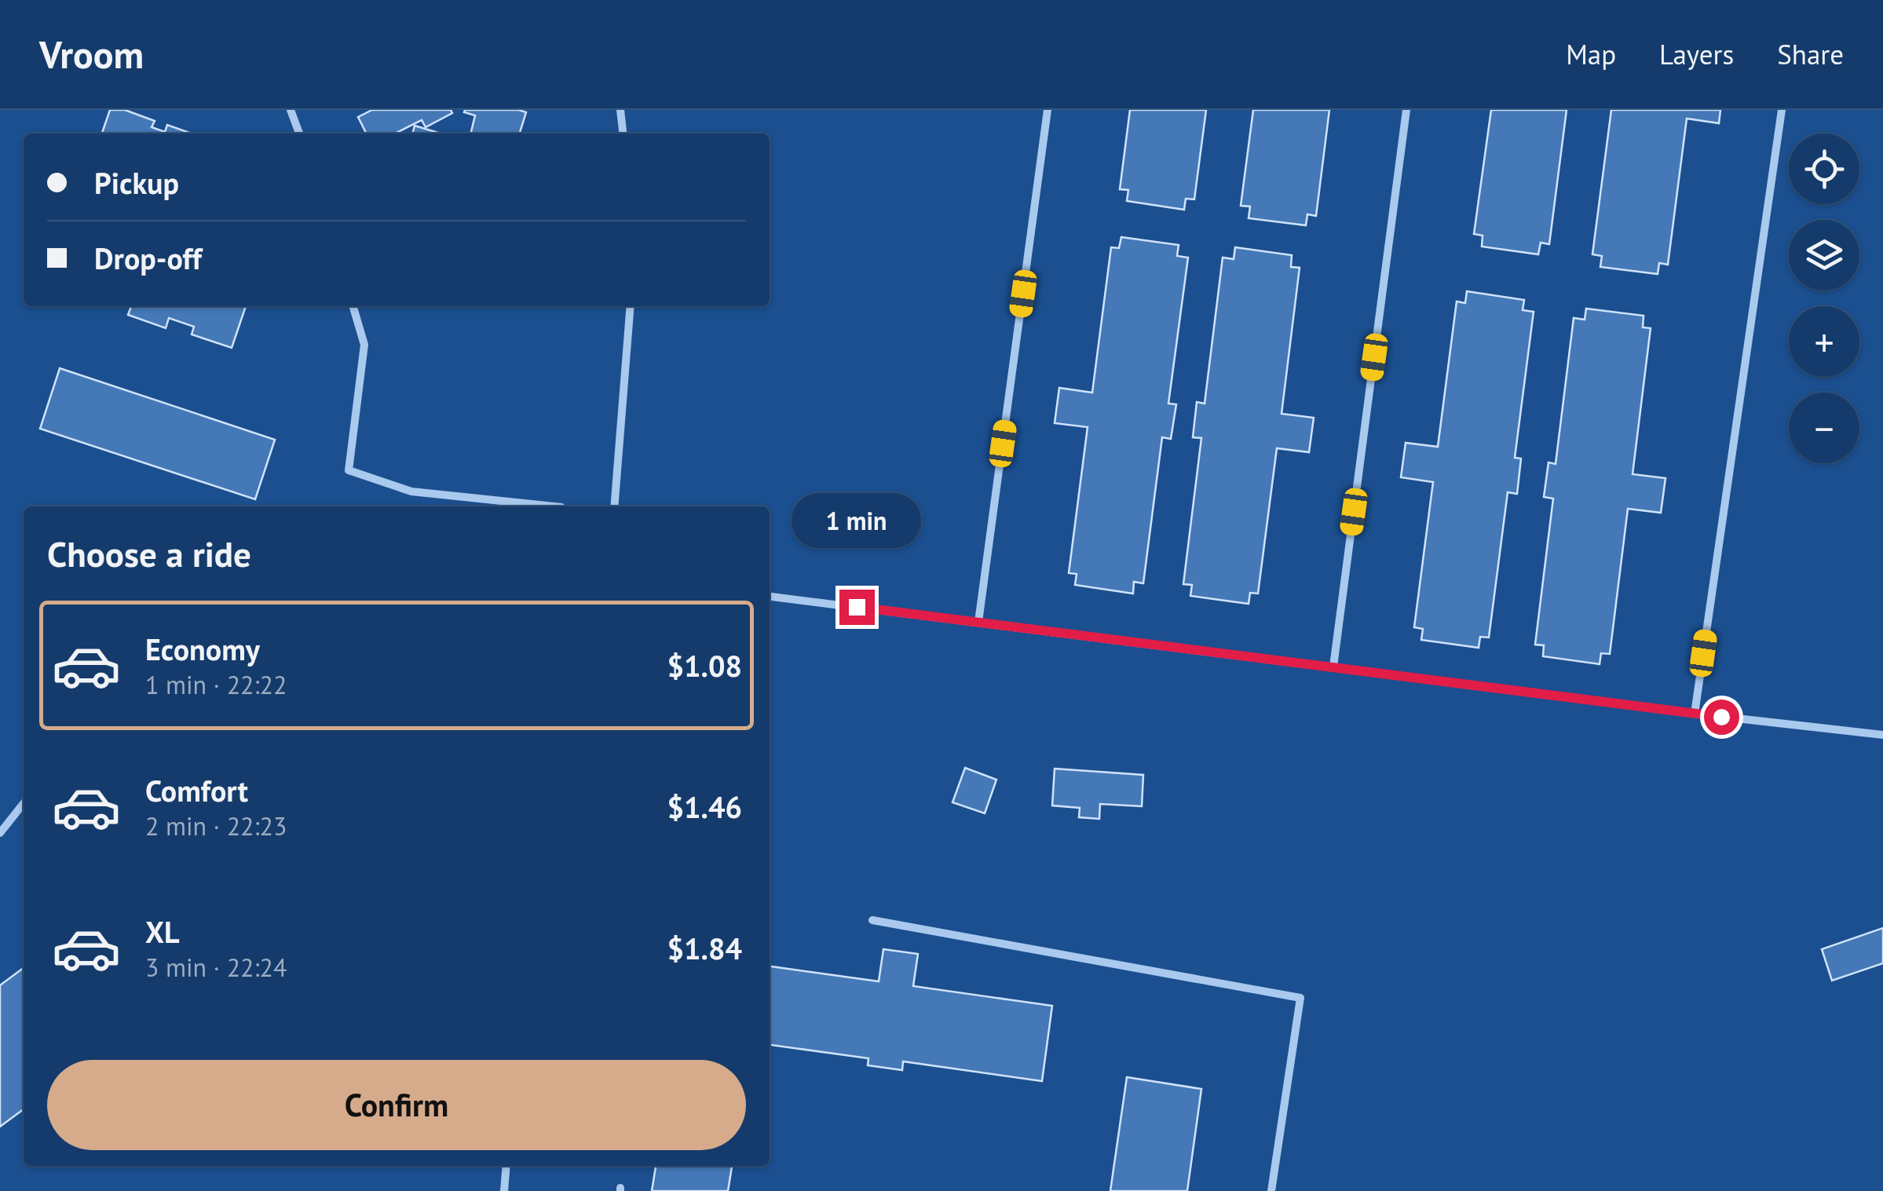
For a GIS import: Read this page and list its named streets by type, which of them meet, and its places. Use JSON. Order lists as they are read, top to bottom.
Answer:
{
  "page": {
    "header": "Vroom",
    "nav": ["Map", "Layers", "Share"],
    "map_buttons": ["+", "−"],
    "banner": ["Pickup", "Drop-off"],
    "bubble": "1 min",
    "heading": "Choose a ride",
    "list": [
      {
        "name": "Economy",
        "note": "1 min · 22:22",
        "value": "$1.08"
      },
      {
        "name": "Comfort",
        "note": "2 min · 22:23",
        "value": "$1.46"
      },
      {
        "name": "XL",
        "note": "3 min · 22:24",
        "value": "$1.84"
      }
    ],
    "buttons": "Confirm"
  }
}
